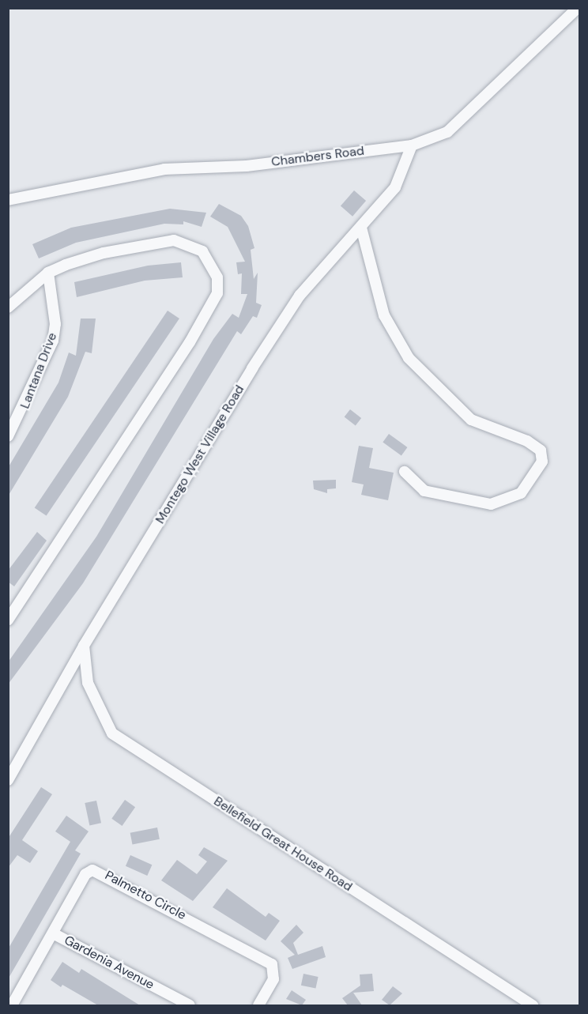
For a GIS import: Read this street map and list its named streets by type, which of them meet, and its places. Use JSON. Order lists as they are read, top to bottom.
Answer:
{
  "streets": {
    "street": [
      "Chambers Road",
      "Lantana Drive",
      "Montego West Village Road",
      "Bellefield Great House Road",
      "Palmetto Circle",
      "Gardenia Avenue"
    ]
  },
  "crossings": [
    ["Chambers Road", "Montego West Village Road"],
    ["Montego West Village Road", "Bellefield Great House Road"],
    ["Palmetto Circle", "Gardenia Avenue"]
  ]
}
